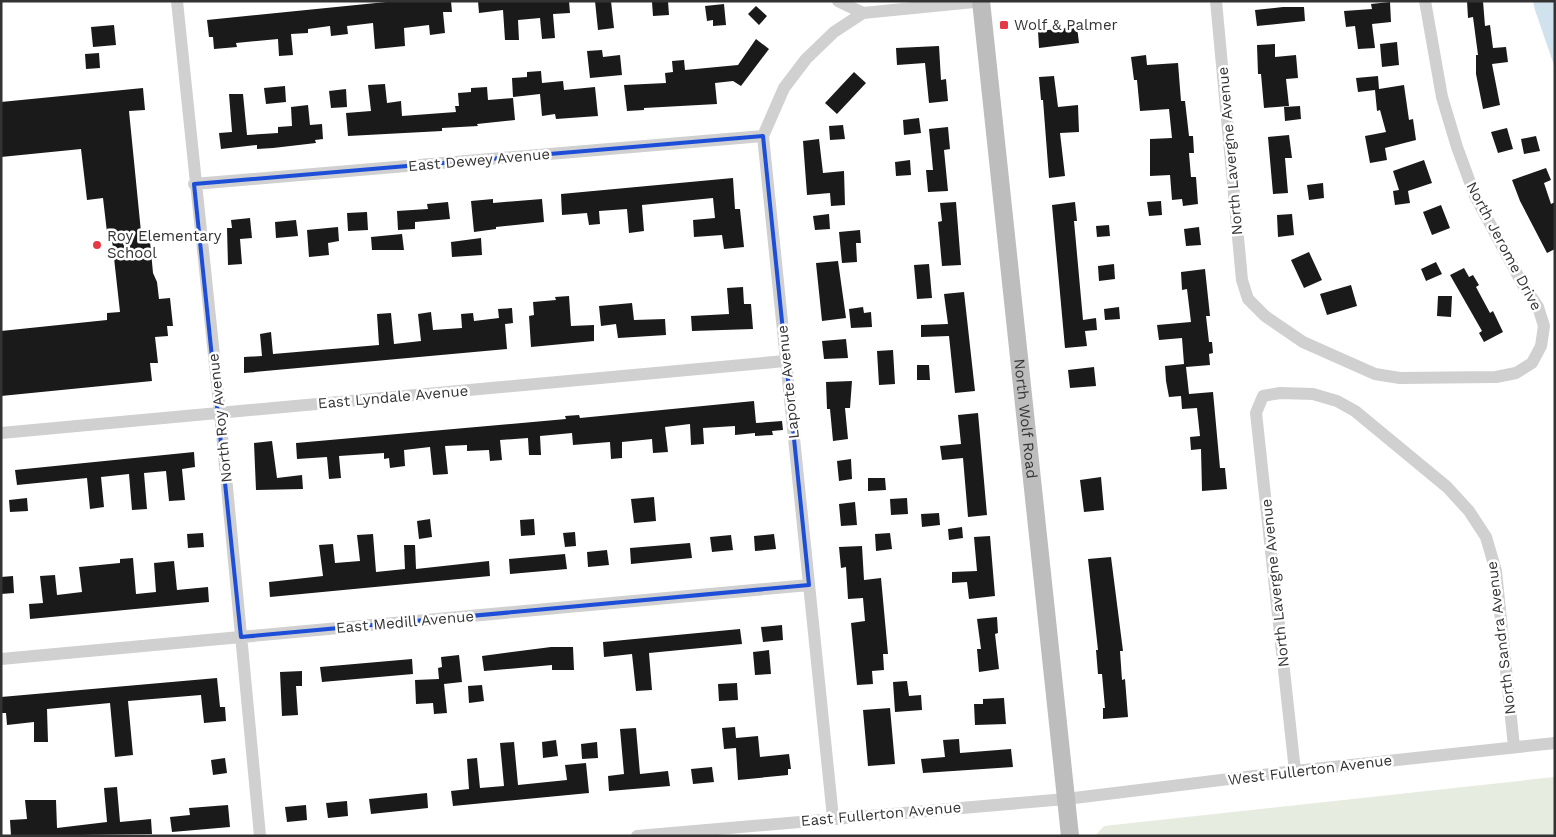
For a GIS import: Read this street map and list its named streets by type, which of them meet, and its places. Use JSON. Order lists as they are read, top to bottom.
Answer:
{
  "streets": {
    "main road": ["North Wolf Road"],
    "street": [
      "North Lavergne Avenue",
      "East Dewey Avenue",
      "North Jerome Drive",
      "Laporte Avenue",
      "East Lyndale Avenue",
      "North Roy Avenue",
      "East Medill Avenue",
      "North Sandra Avenue",
      "West Fullerton Avenue",
      "East Fullerton Avenue"
    ]
  },
  "crossings": [
    ["North Lavergne Avenue", "North Jerome Drive"],
    ["North Lavergne Avenue", "North Sandra Avenue"],
    ["North Lavergne Avenue", "West Fullerton Avenue"],
    ["East Dewey Avenue", "Laporte Avenue"],
    ["East Dewey Avenue", "North Roy Avenue"],
    ["Laporte Avenue", "East Lyndale Avenue"],
    ["Laporte Avenue", "East Medill Avenue"],
    ["Laporte Avenue", "East Fullerton Avenue"],
    ["East Lyndale Avenue", "North Roy Avenue"],
    ["North Roy Avenue", "East Medill Avenue"],
    ["North Wolf Road", "West Fullerton Avenue"],
    ["North Wolf Road", "East Fullerton Avenue"],
    ["North Sandra Avenue", "West Fullerton Avenue"],
    ["West Fullerton Avenue", "East Fullerton Avenue"]
  ],
  "places": {
    "transit": ["Wolf & Palmer"],
    "other": ["Roy Elementary School"]
  }
}
